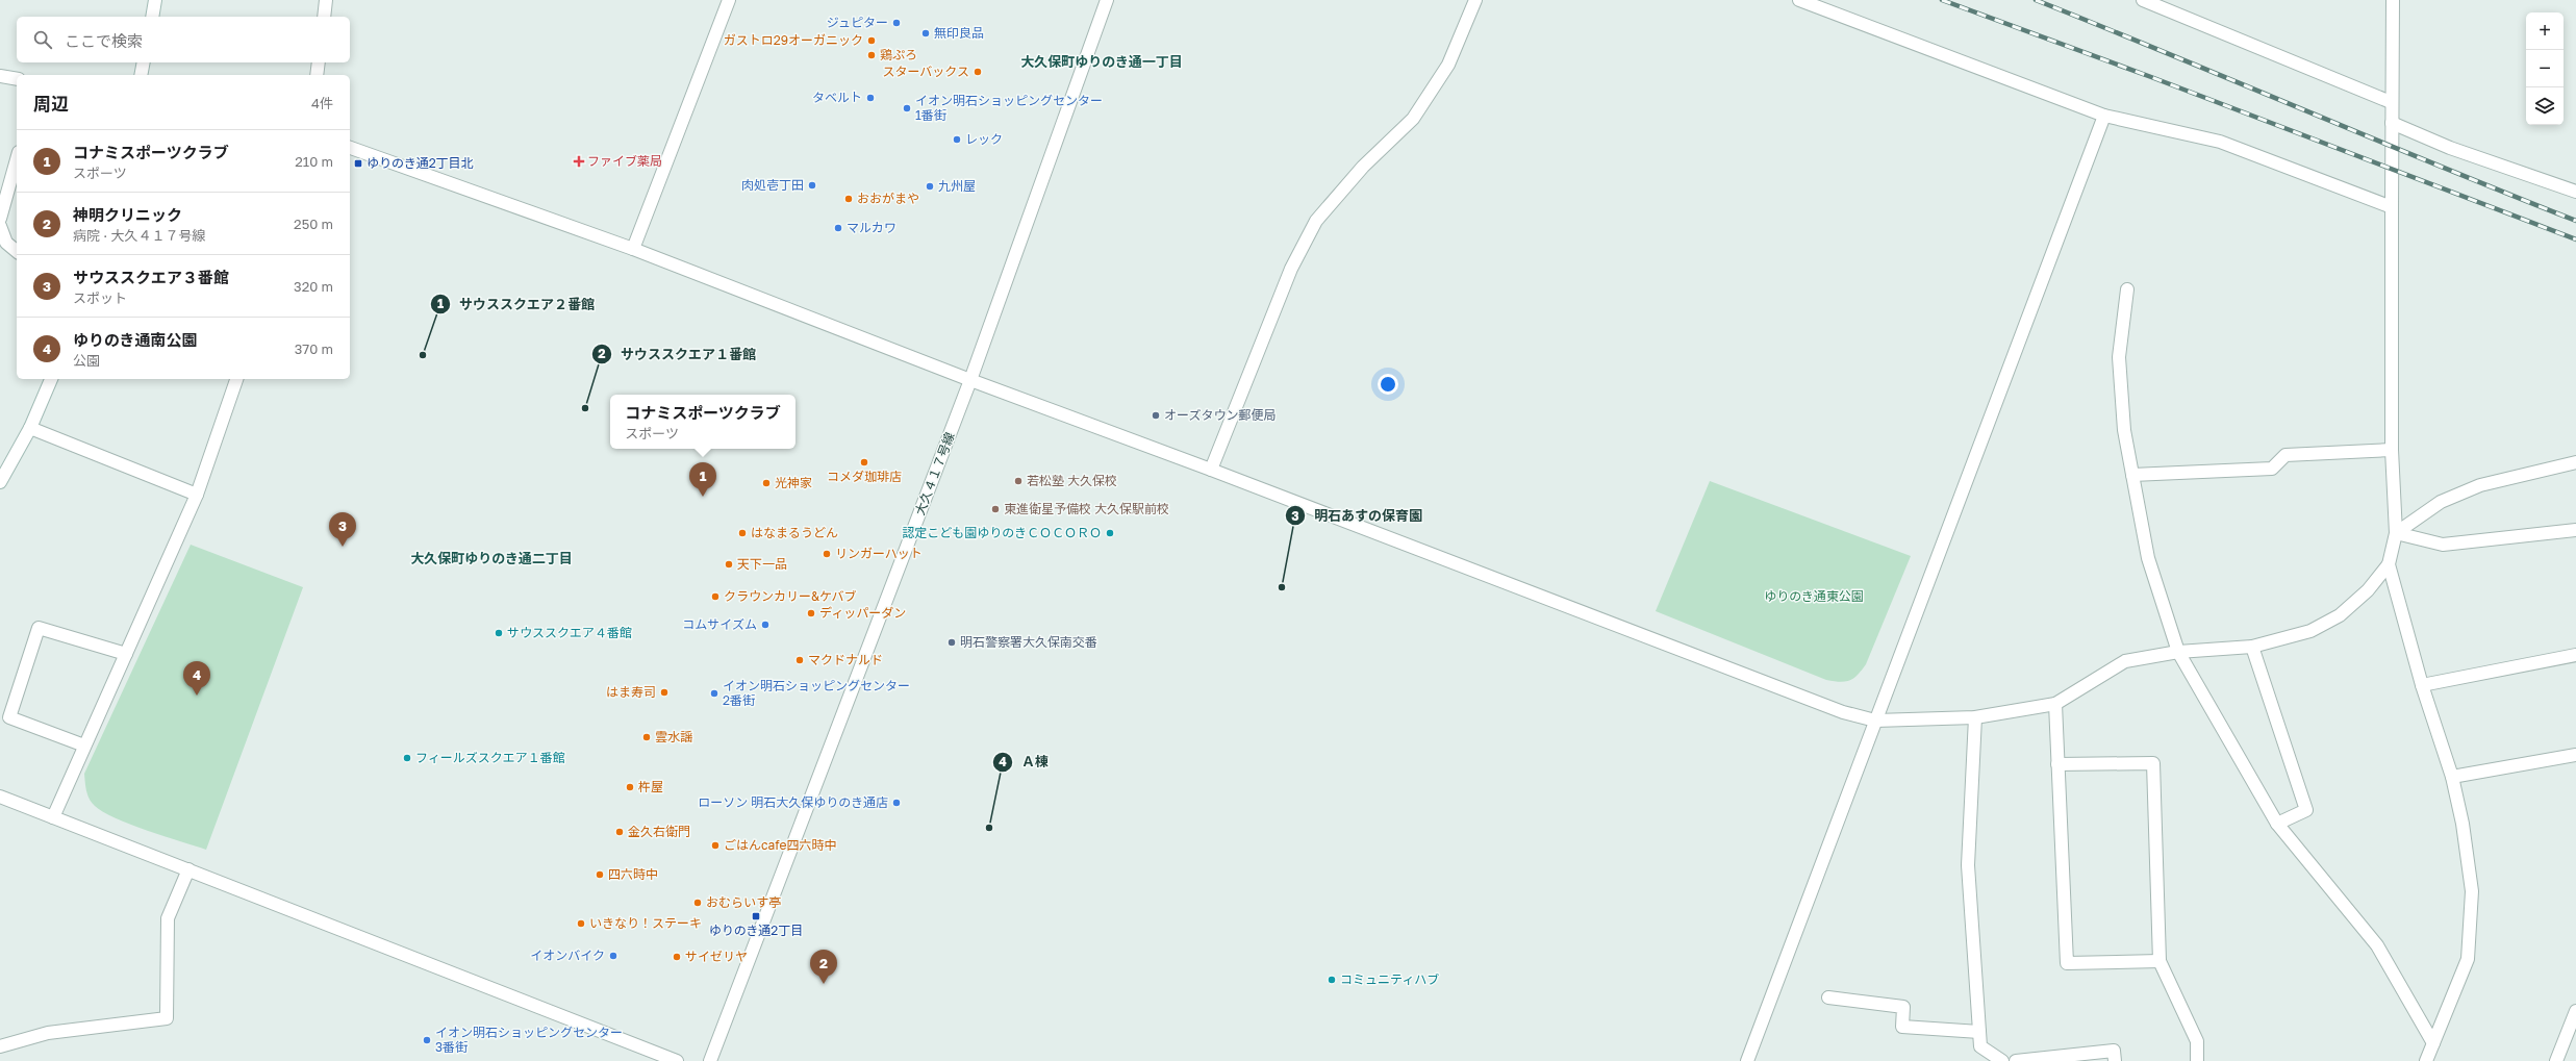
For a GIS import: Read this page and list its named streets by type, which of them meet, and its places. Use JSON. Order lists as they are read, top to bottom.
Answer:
{
  "streets": {
    "street": ["大久４１７号線"]
  },
  "districts": ["大久保町ゆりのき通一丁目", "大久保町ゆりのき通二丁目"],
  "parks": ["ゆりのき通東公園"],
  "places": {
    "other": [
      "ジュピター",
      "無印良品",
      "ガストロ29オーガニック",
      "鶏ぷろ",
      "スターバックス",
      "タベルト",
      "イオン明石ショッピングセンター 1番街",
      "レック",
      "肉処壱丁田",
      "九州屋",
      "おおがまや",
      "マルカワ",
      "サウススクエア２番館",
      "サウススクエア１番館",
      "オーズタウン郵便局",
      "コメダ珈琲店",
      "若松塾 大久保校",
      "光神家",
      "東進衛星予備校 大久保駅前校",
      "はなまるうどん",
      "認定こども園ゆりのきＣＯＣＯＲＯ",
      "リンガーハット",
      "天下一品",
      "明石あすの保育園",
      "クラウンカリー&ケバブ",
      "ディッパーダン",
      "コムサイズム",
      "サウススクエア４番館",
      "明石警察署大久保南交番",
      "マクドナルド",
      "はま寿司",
      "イオン明石ショッピングセンター 2番街",
      "雲水謡",
      "フィールズスクエア１番館",
      "杵屋",
      "ローソン 明石大久保ゆりのき通店",
      "Ａ棟",
      "金久右衛門",
      "ごはんcafe四六時中",
      "四六時中",
      "おむらいす亭",
      "いきなり！ステーキ",
      "イオンバイク",
      "サイゼリヤ",
      "コミュニティハブ",
      "イオン明石ショッピングセンター 3番街"
    ],
    "health": ["ファイブ薬局"],
    "transit": ["ゆりのき通2丁目北", "ゆりのき通2丁目"]
  },
  "page": {
    "map_buttons": ["+", "−"],
    "search": "ここで検索",
    "heading": ["周辺", "4件"],
    "list": [
      {
        "mark": "1",
        "name": "コナミスポーツクラブ",
        "note": "スポーツ",
        "value": "210 m"
      },
      {
        "mark": "2",
        "name": "神明クリニック",
        "note": "病院 · 大久４１７号線",
        "value": "250 m"
      },
      {
        "mark": "3",
        "name": "サウススクエア３番館",
        "note": "スポット",
        "value": "320 m"
      },
      {
        "mark": "4",
        "name": "ゆりのき通南公園",
        "note": "公園",
        "value": "370 m"
      }
    ],
    "popup": ["コナミスポーツクラブ", "スポーツ"],
    "pins": [
      "1",
      "3",
      "4",
      "2"
    ]
  }
}
